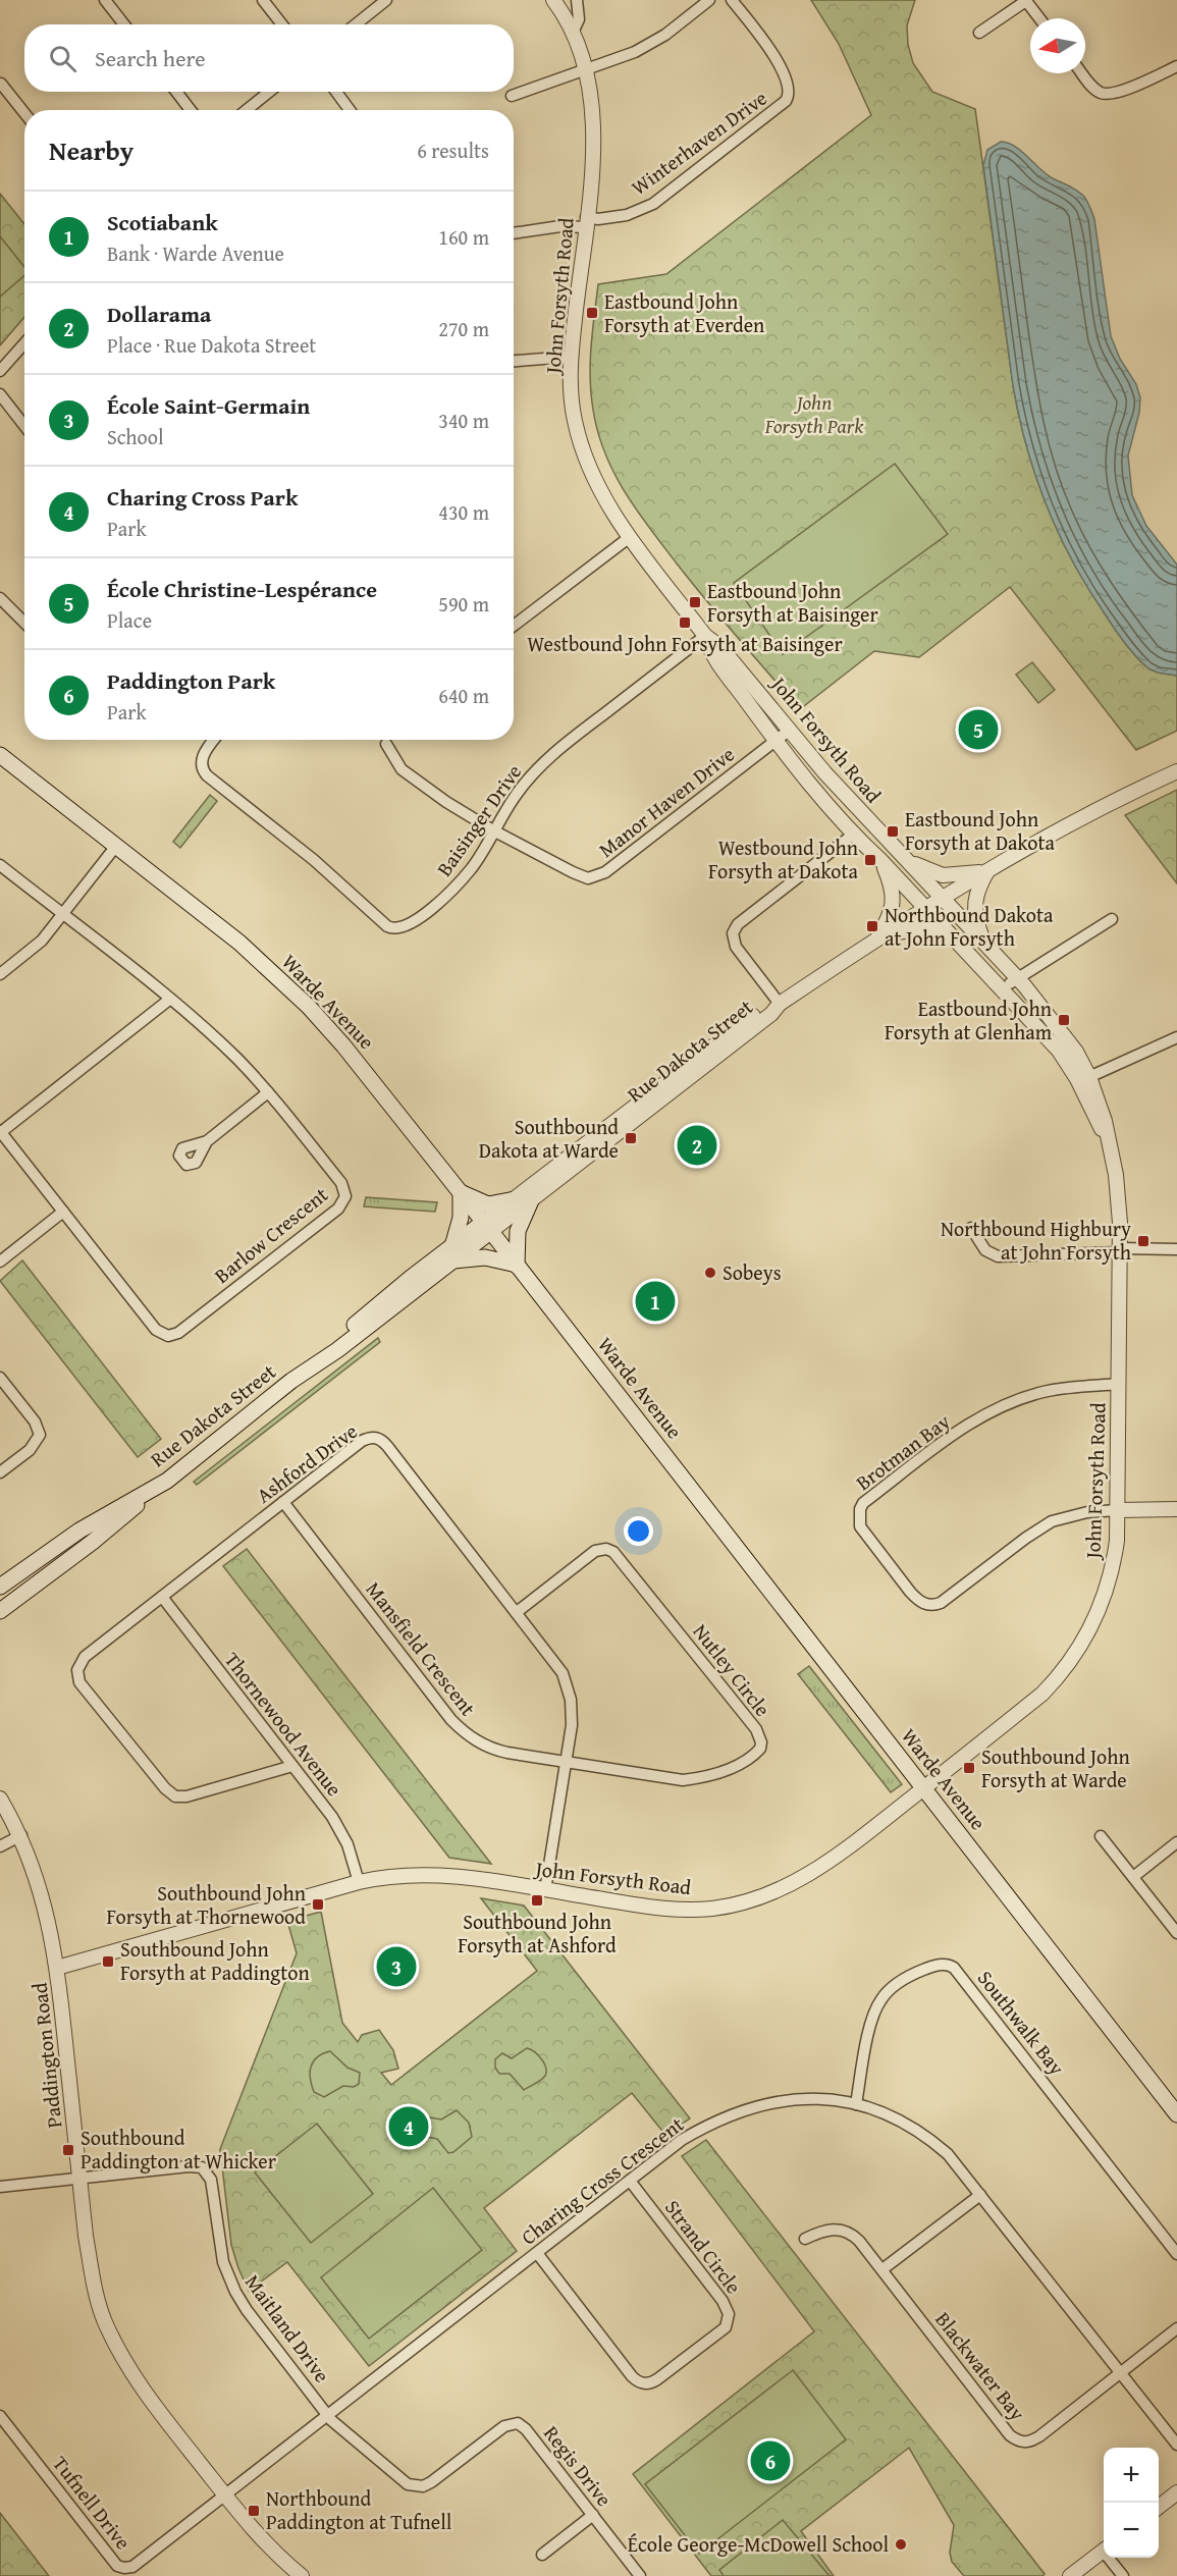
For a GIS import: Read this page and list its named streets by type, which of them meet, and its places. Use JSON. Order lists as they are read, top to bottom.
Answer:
{
  "streets": {
    "main road": ["Warde Avenue", "Rue Dakota Street"],
    "street": [
      "Winterhaven Drive",
      "John Forsyth Road",
      "Manor Haven Drive",
      "Baisinger Drive",
      "Barlow Crescent",
      "Brotman Bay",
      "Ashford Drive",
      "Mansfield Crescent",
      "Nutley Circle",
      "Thornewood Avenue",
      "Southwalk Bay",
      "Paddington Road",
      "Charing Cross Crescent",
      "Strand Circle",
      "Maitland Drive",
      "Blackwater Bay",
      "Regis Drive",
      "Tufnell Drive"
    ]
  },
  "crossings": [
    ["Winterhaven Drive", "John Forsyth Road"],
    ["John Forsyth Road", "Manor Haven Drive"],
    ["John Forsyth Road", "Baisinger Drive"],
    ["John Forsyth Road", "Warde Avenue"],
    ["John Forsyth Road", "Brotman Bay"],
    ["John Forsyth Road", "Ashford Drive"],
    ["John Forsyth Road", "Thornewood Avenue"],
    ["John Forsyth Road", "Paddington Road"],
    ["Manor Haven Drive", "Baisinger Drive"],
    ["Warde Avenue", "Rue Dakota Street"],
    ["Ashford Drive", "Mansfield Crescent"],
    ["Ashford Drive", "Nutley Circle"],
    ["Ashford Drive", "Thornewood Avenue"],
    ["Mansfield Crescent", "Nutley Circle"],
    ["Southwalk Bay", "Charing Cross Crescent"],
    ["Paddington Road", "Charing Cross Crescent"],
    ["Paddington Road", "Maitland Drive"],
    ["Paddington Road", "Tufnell Drive"],
    ["Charing Cross Crescent", "Strand Circle"],
    ["Charing Cross Crescent", "Maitland Drive"],
    ["Charing Cross Crescent", "Blackwater Bay"],
    ["Charing Cross Crescent", "Regis Drive"],
    ["Charing Cross Crescent", "Tufnell Drive"],
    ["Maitland Drive", "Regis Drive"]
  ],
  "parks": ["John Forsyth Park"],
  "places": {
    "transit": [
      "Eastbound John Forsyth at Everden",
      "Eastbound John Forsyth at Baisinger",
      "Westbound John Forsyth at Baisinger",
      "Eastbound John Forsyth at Dakota",
      "Westbound John Forsyth at Dakota",
      "Northbound Dakota at John Forsyth",
      "Eastbound John Forsyth at Glenham",
      "Southbound Dakota at Warde",
      "Northbound Highbury at John Forsyth",
      "Southbound John Forsyth at Warde",
      "Southbound John Forsyth at Ashford",
      "Southbound John Forsyth at Thornewood",
      "Southbound John Forsyth at Paddington",
      "Southbound Paddington at Whicker",
      "Northbound Paddington at Tufnell"
    ],
    "other": ["Sobeys", "École George-McDowell School"]
  },
  "north": "left",
  "page": {
    "search": "Search here",
    "heading": ["Nearby", "6 results"],
    "list": [
      {
        "mark": "1",
        "name": "Scotiabank",
        "note": "Bank · Warde Avenue",
        "value": "160 m"
      },
      {
        "mark": "2",
        "name": "Dollarama",
        "note": "Place · Rue Dakota Street",
        "value": "270 m"
      },
      {
        "mark": "3",
        "name": "École Saint-Germain",
        "note": "School",
        "value": "340 m"
      },
      {
        "mark": "4",
        "name": "Charing Cross Park",
        "note": "Park",
        "value": "430 m"
      },
      {
        "mark": "5",
        "name": "École Christine-Lespérance",
        "note": "Place",
        "value": "590 m"
      },
      {
        "mark": "6",
        "name": "Paddington Park",
        "note": "Park",
        "value": "640 m"
      }
    ],
    "pins": [
      "5",
      "2",
      "1",
      "3",
      "4",
      "6"
    ],
    "map_buttons": ["+", "−"]
  }
}
